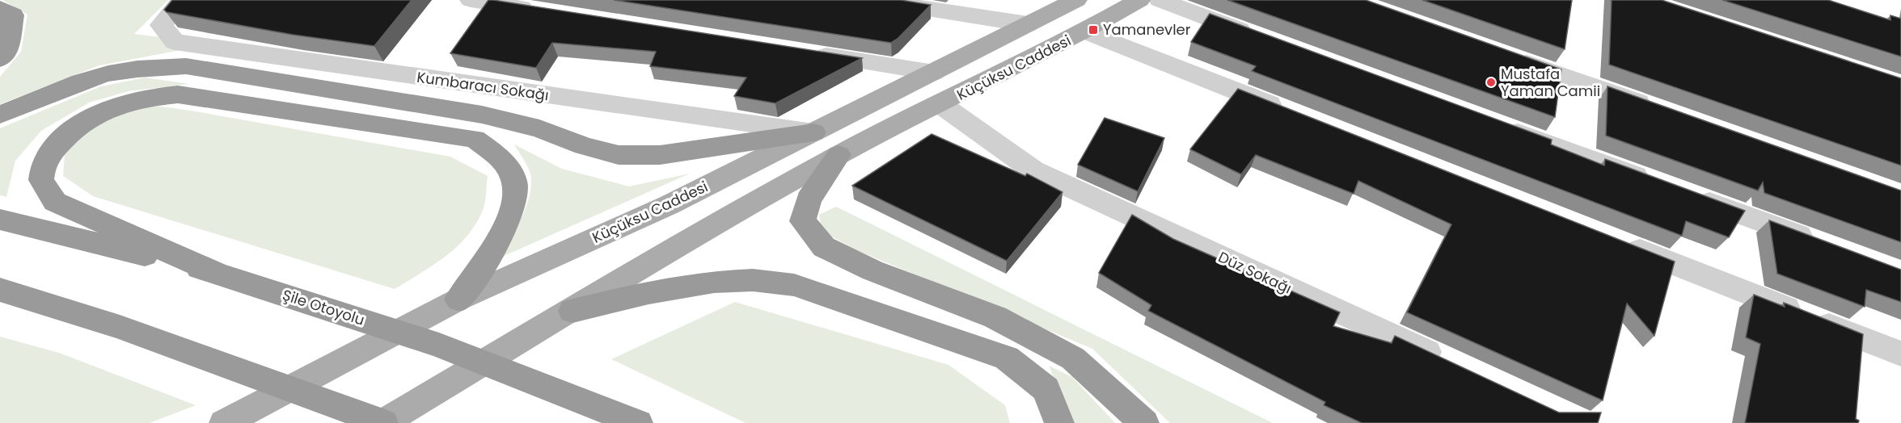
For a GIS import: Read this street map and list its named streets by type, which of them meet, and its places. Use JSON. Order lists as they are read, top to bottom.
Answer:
{
  "streets": {
    "highway": ["Şile Otoyolu"],
    "main road": ["Küçüksu Caddesi"],
    "street": ["Kumbaracı Sokağı", "Düz Sokağı"]
  },
  "crossings": [
    ["Küçüksu Caddesi", "Kumbaracı Sokağı"],
    ["Küçüksu Caddesi", "Düz Sokağı"]
  ],
  "places": {
    "transit": ["Yamanevler"],
    "other": ["Mustafa Yaman Camii"]
  }
}
